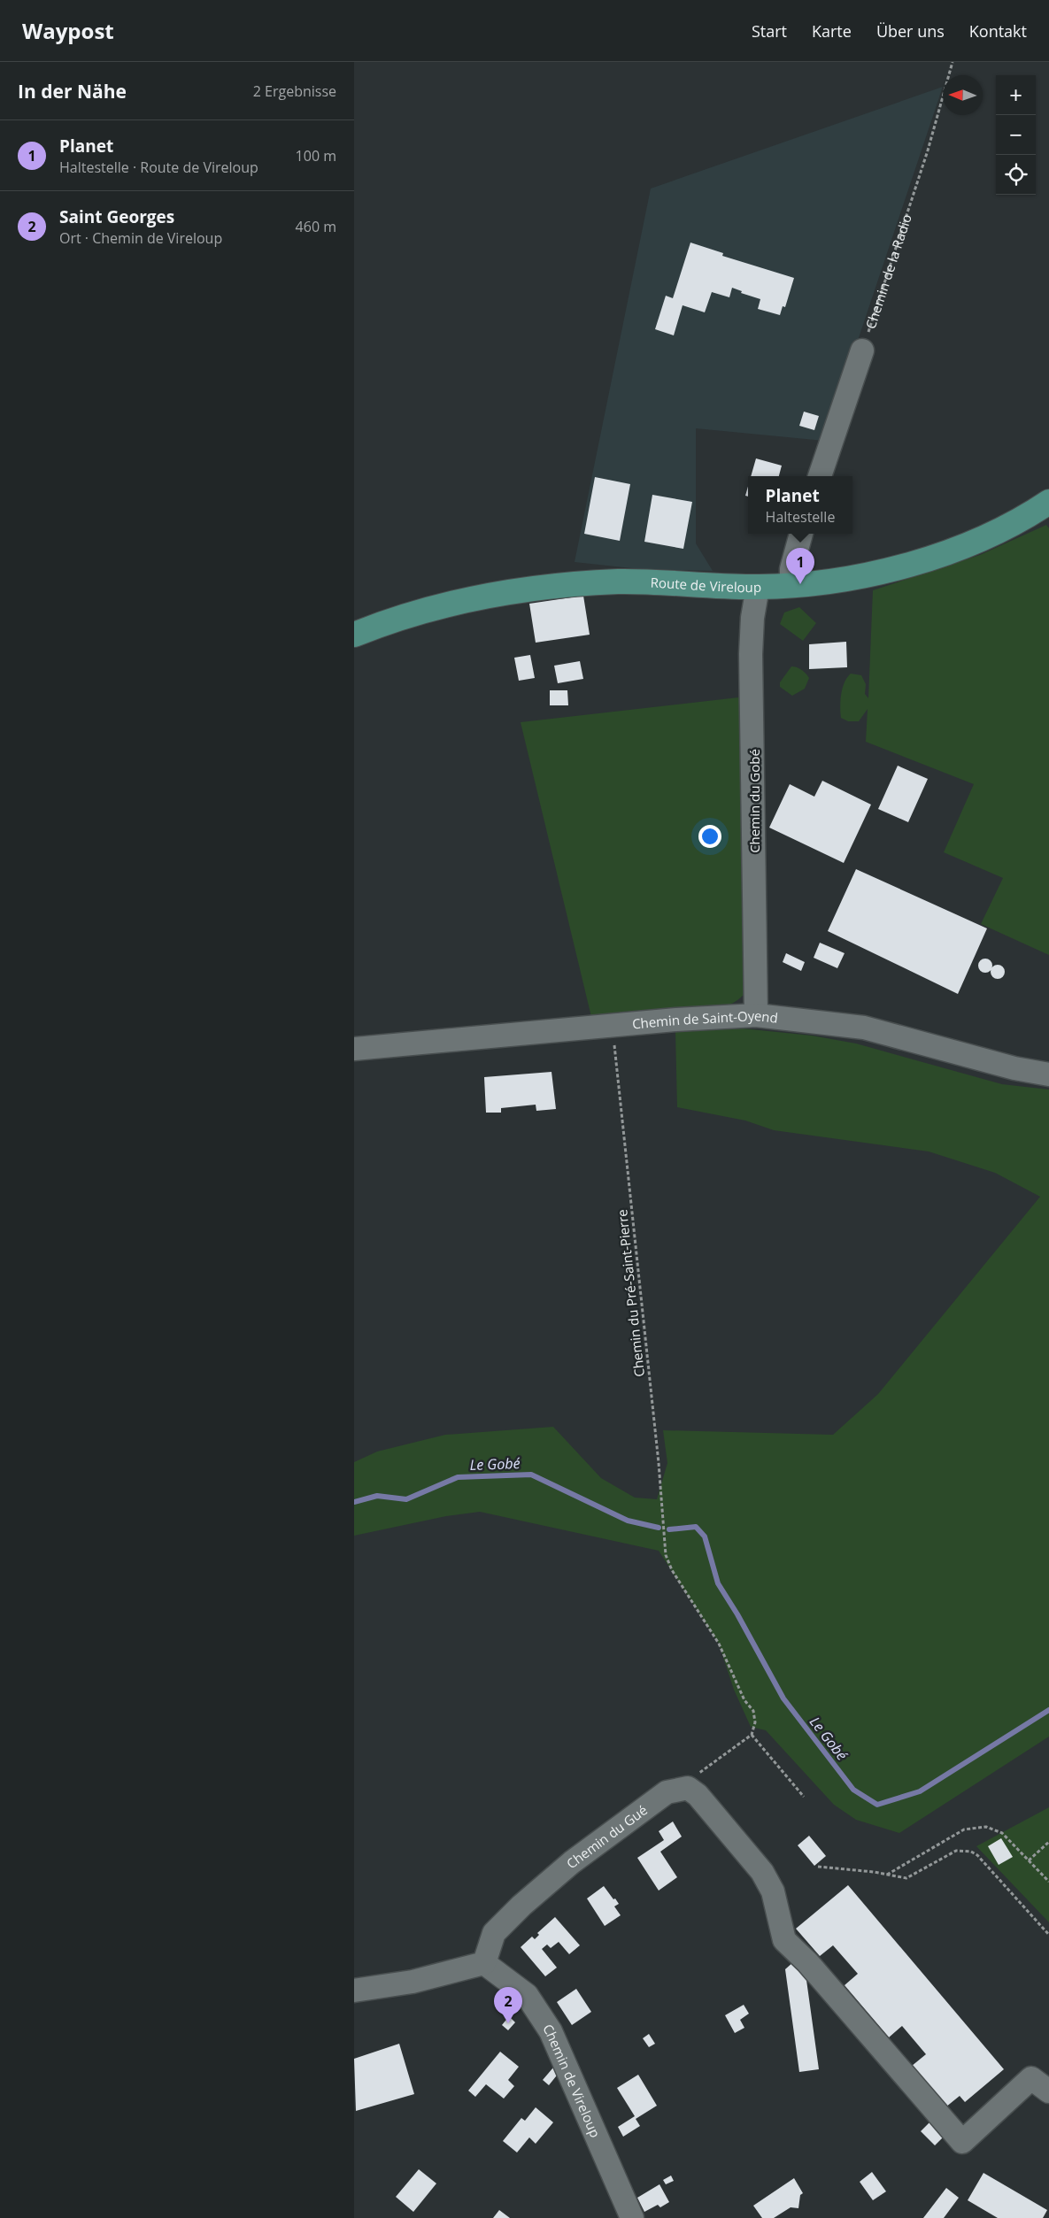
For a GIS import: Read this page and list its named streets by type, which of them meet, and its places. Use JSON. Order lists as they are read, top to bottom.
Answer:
{
  "streets": {
    "main road": ["Route de Vireloup"],
    "street": [
      "Chemin du Gobé",
      "Chemin de Saint-Oyend",
      "Chemin du Gué",
      "Chemin de Vireloup"
    ],
    "path": ["Chemin de la Radio", "Chemin du Pré-Saint-Pierre"]
  },
  "crossings": [
    ["Route de Vireloup", "Chemin du Gobé"],
    ["Chemin du Gobé", "Chemin de Saint-Oyend"],
    ["Chemin de Saint-Oyend", "Chemin du Pré-Saint-Pierre"],
    ["Chemin du Gué", "Chemin de Vireloup"]
  ],
  "water": ["Le Gobé"],
  "north": "left",
  "page": {
    "header": "Waypost",
    "nav": [
      "Start",
      "Karte",
      "Über uns",
      "Kontakt"
    ],
    "heading": ["In der Nähe", "2 Ergebnisse"],
    "map_buttons": ["+", "−"],
    "list": [
      {
        "mark": "1",
        "name": "Planet",
        "note": "Haltestelle · Route de Vireloup",
        "value": "100 m"
      },
      {
        "mark": "2",
        "name": "Saint Georges",
        "note": "Ort · Chemin de Vireloup",
        "value": "460 m"
      }
    ],
    "popup": ["Planet", "Haltestelle"],
    "pins": ["1", "2"]
  }
}
